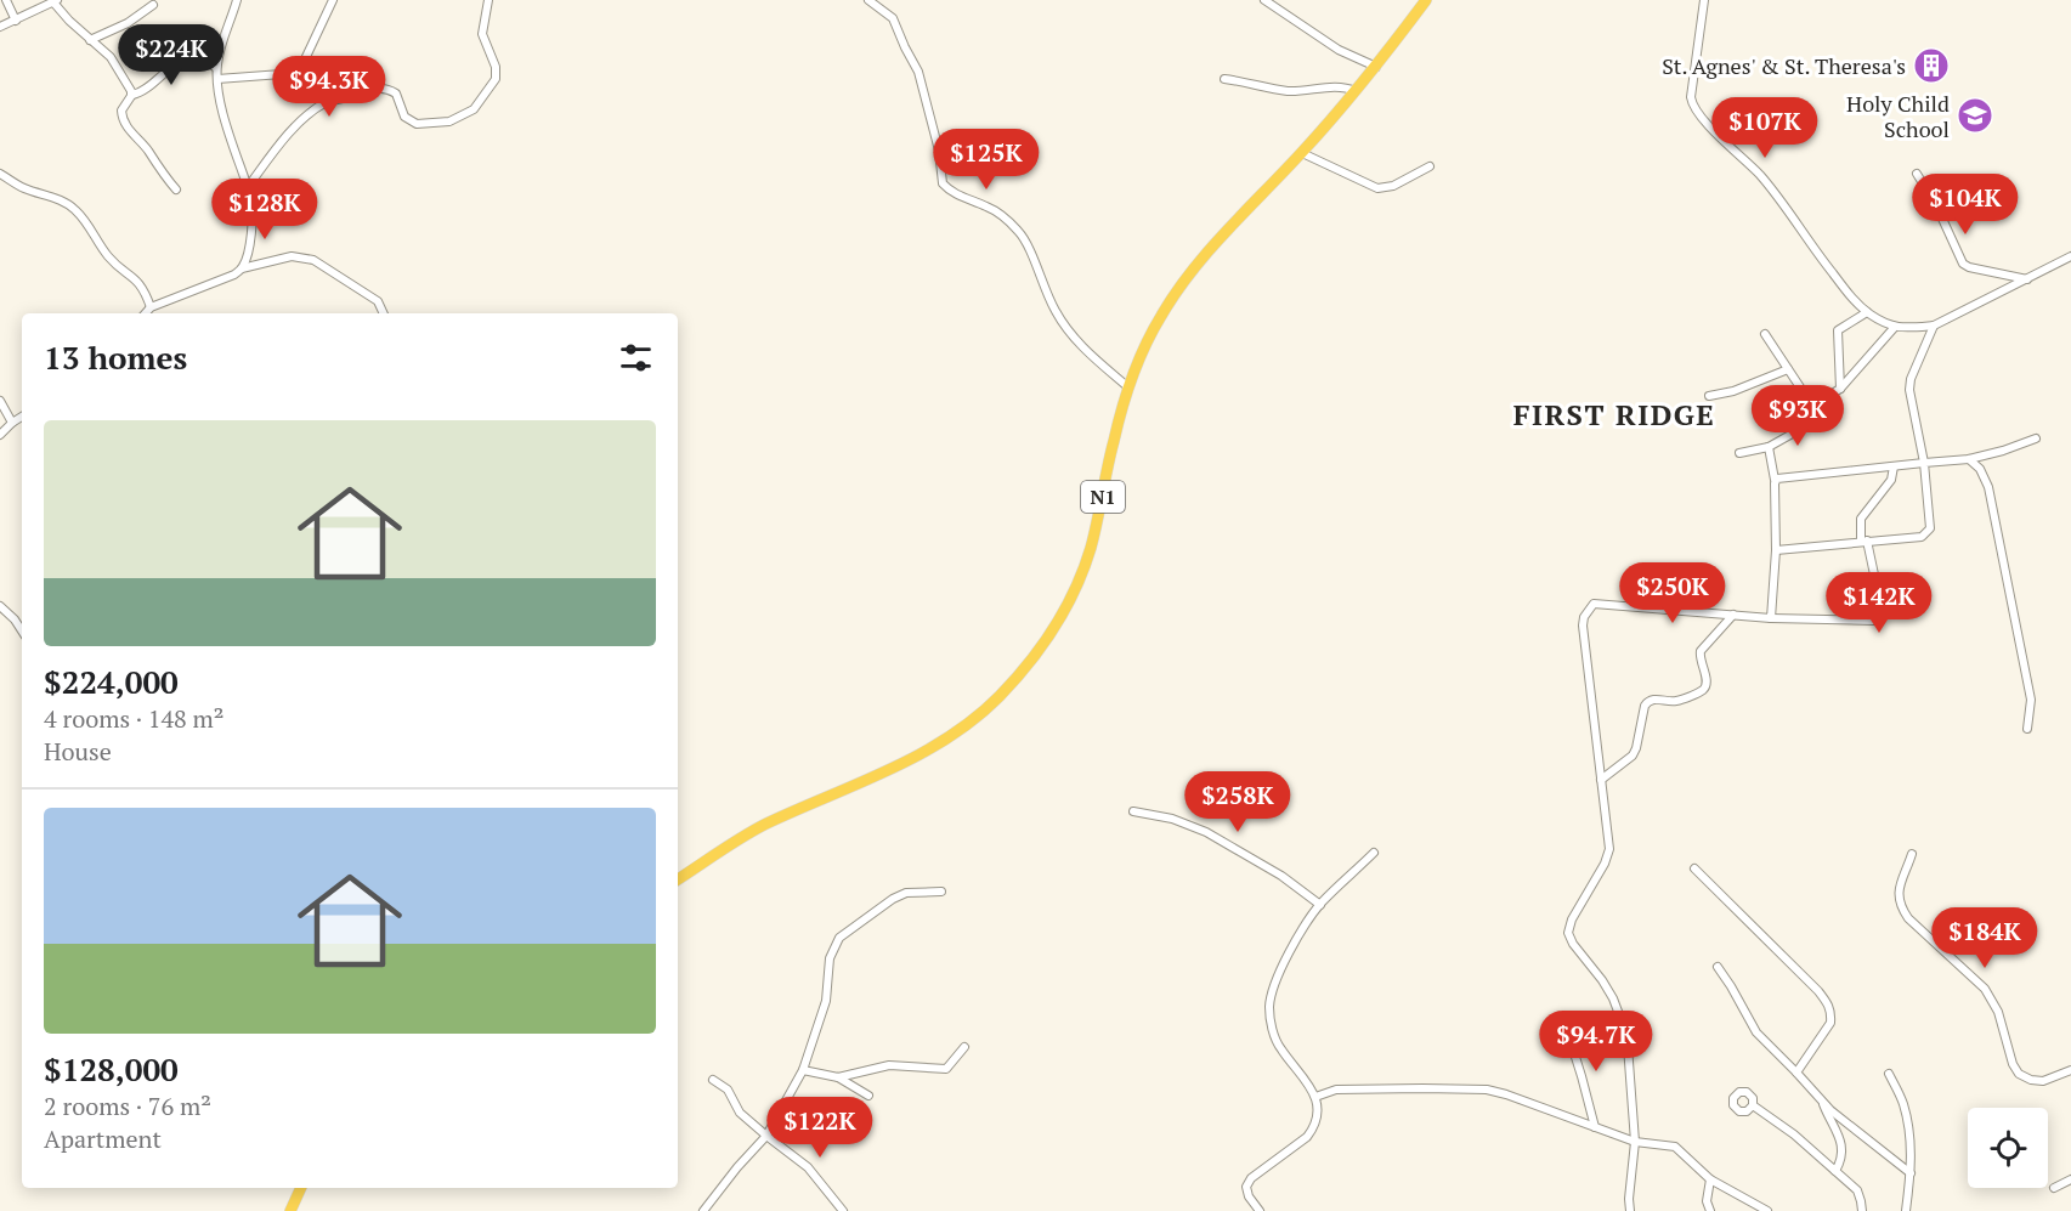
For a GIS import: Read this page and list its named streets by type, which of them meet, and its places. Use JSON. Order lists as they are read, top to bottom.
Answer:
{
  "streets": {
    "highway": ["N1"]
  },
  "districts": ["FIRST RIDGE"],
  "places": {
    "building": ["St. Agnes' & St. Theresa's"],
    "school or university": ["Holy Child School"]
  },
  "page": {
    "price": [
      "$224K",
      "$94.3K",
      "$107K",
      "$125K",
      "$104K",
      "$128K",
      "$93K",
      "$250K",
      "$142K",
      "$258K",
      "$184K",
      "$94.7K",
      "$122K"
    ],
    "heading": "13 homes",
    "list": [
      {
        "name": "$224,000",
        "note": "4 rooms · 148 m² · House"
      },
      {
        "name": "$128,000",
        "note": "2 rooms · 76 m² · Apartment"
      }
    ]
  }
}
